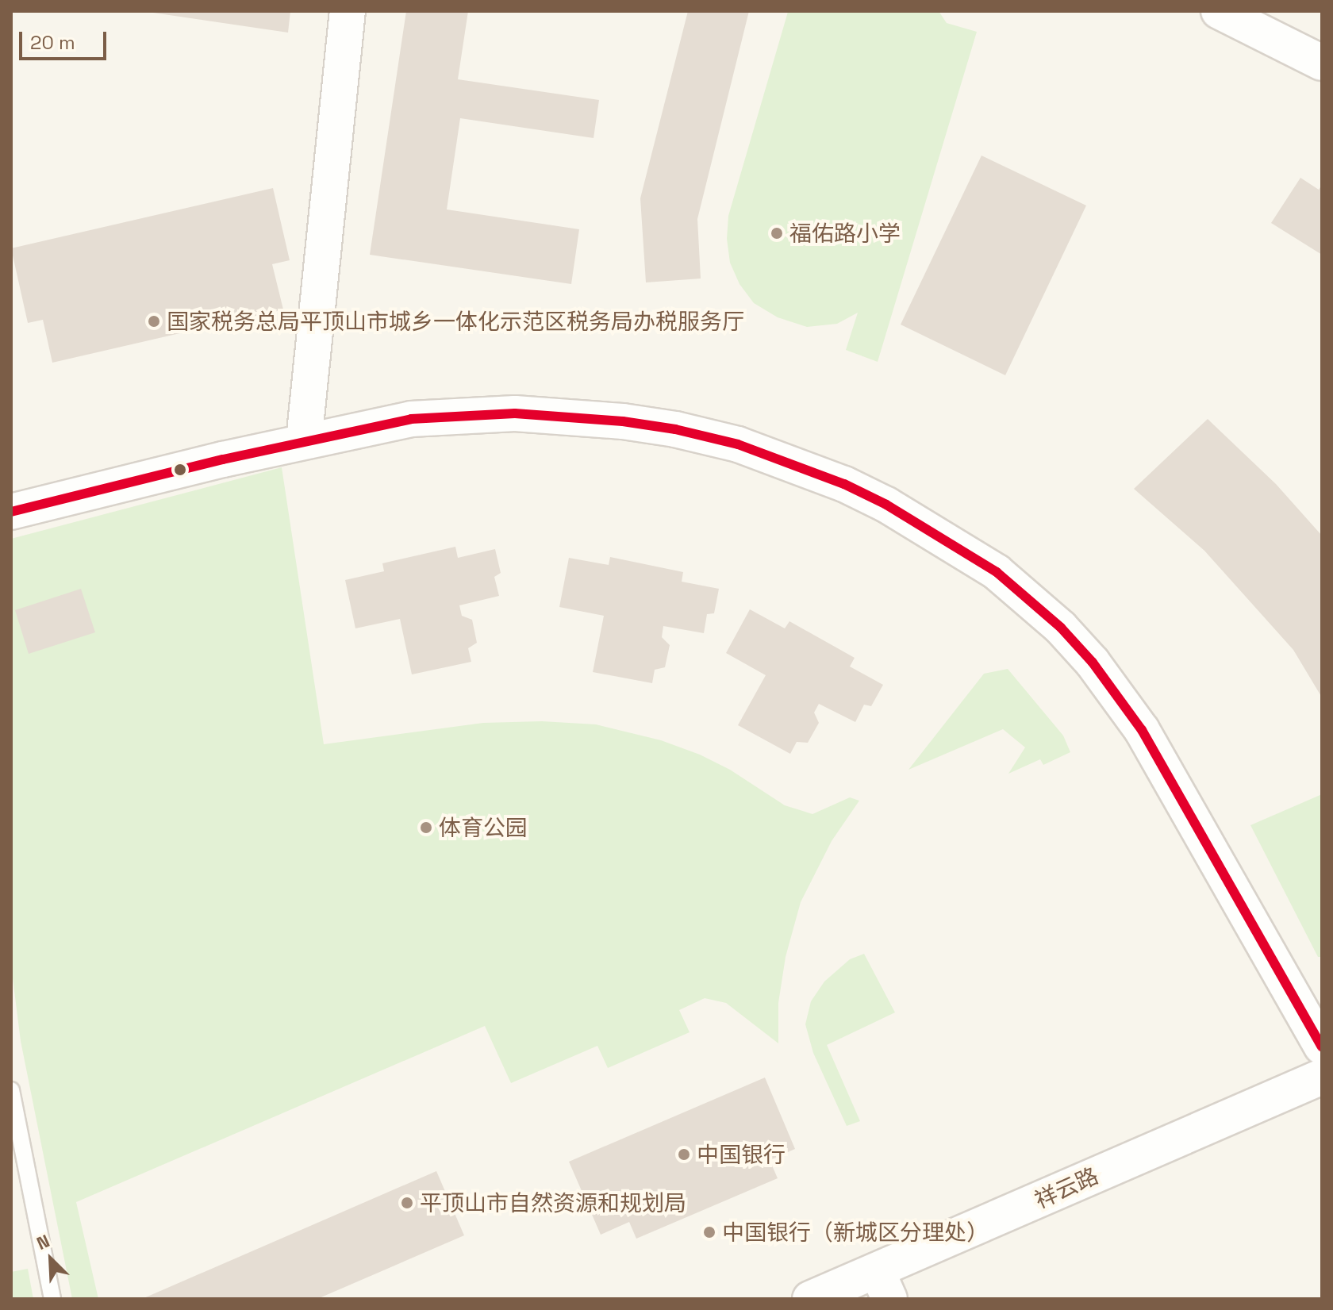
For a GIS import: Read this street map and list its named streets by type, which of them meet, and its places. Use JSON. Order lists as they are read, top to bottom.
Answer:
{
  "streets": {
    "street": ["祥云路"]
  },
  "places": [
    "福佑路小学",
    "国家税务总局平顶山市城乡一体化示范区税务局办税服务厅",
    "体育公园",
    "中国银行",
    "平顶山市自然资源和规划局",
    "中国银行（新城区分理处）"
  ],
  "scale_bar": "20 m",
  "north": "top left"
}
